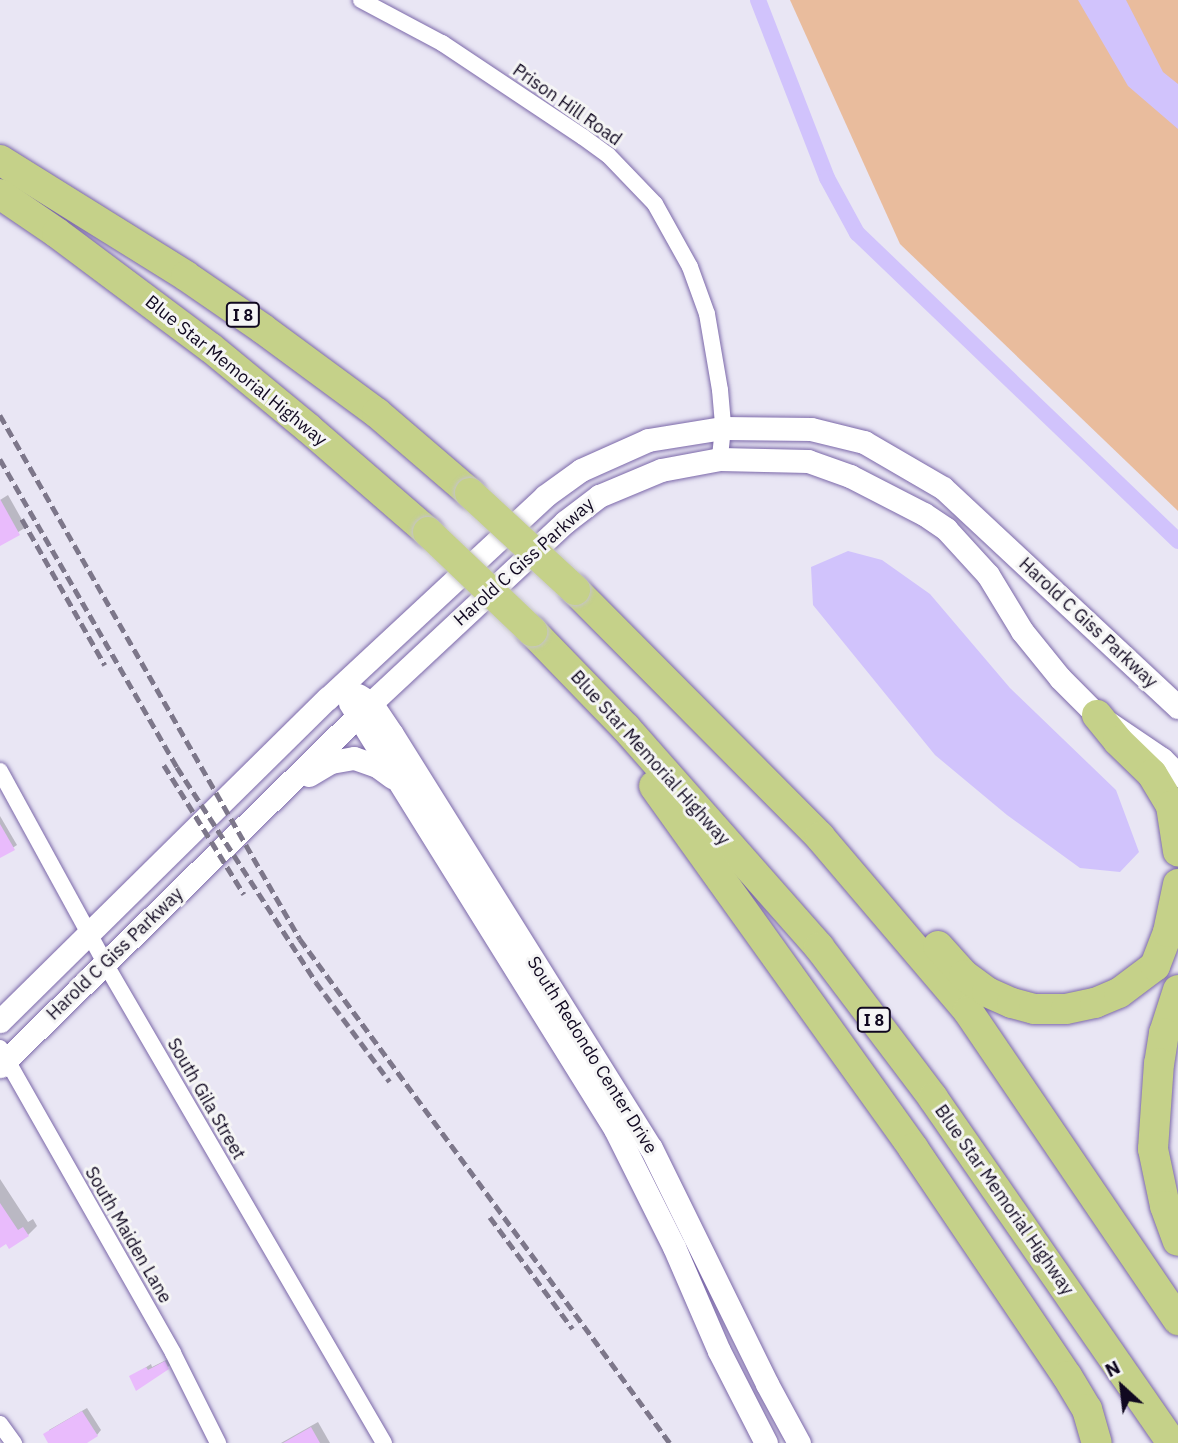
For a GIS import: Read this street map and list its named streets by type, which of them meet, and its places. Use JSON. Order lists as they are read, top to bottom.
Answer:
{
  "streets": {
    "highway": ["I 8", "Blue Star Memorial Highway"],
    "main road": ["Harold C Giss Parkway", "South Redondo Center Drive"],
    "street": ["Prison Hill Road", "South Gila Street", "South Maiden Lane"]
  },
  "crossings": [
    ["Prison Hill Road", "Harold C Giss Parkway"],
    ["Harold C Giss Parkway", "South Redondo Center Drive"],
    ["Harold C Giss Parkway", "South Gila Street"],
    ["Harold C Giss Parkway", "South Maiden Lane"]
  ],
  "north": "top left"
}
